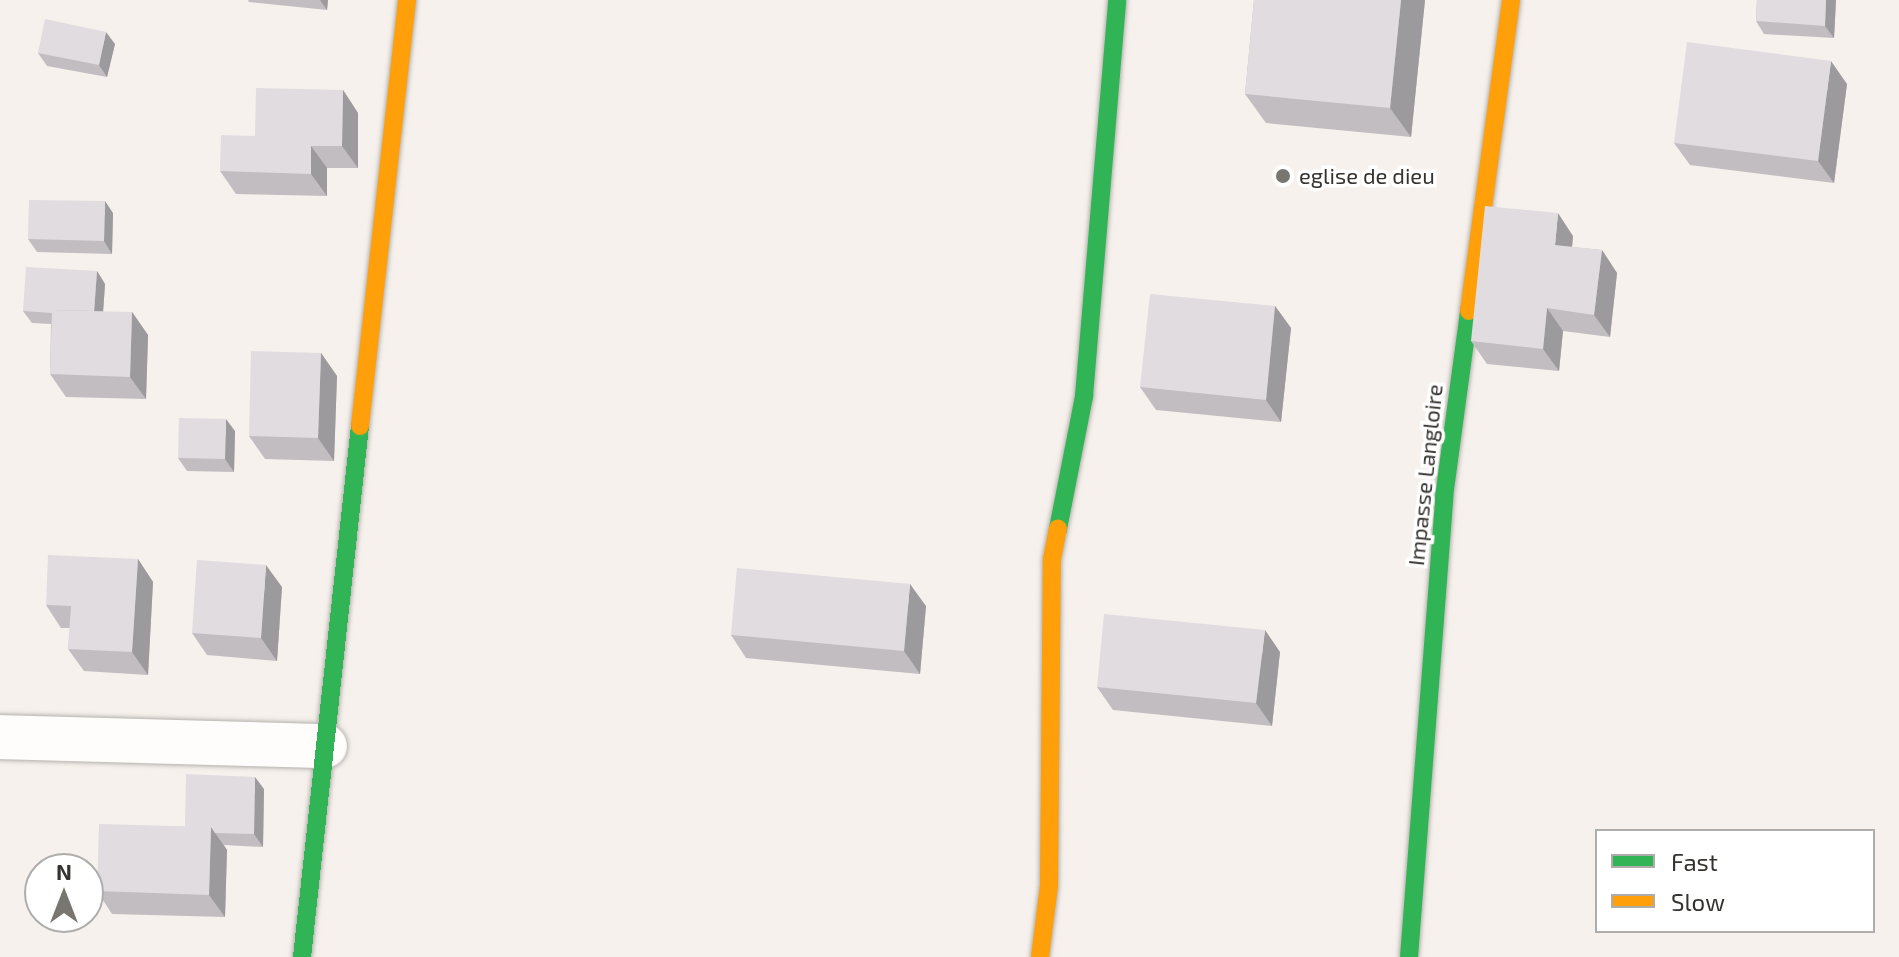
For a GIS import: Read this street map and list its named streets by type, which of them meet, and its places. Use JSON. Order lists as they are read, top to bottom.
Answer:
{
  "streets": {
    "street": ["Impasse Langloire"]
  },
  "places": ["eglise de dieu"],
  "legend": ["Fast", "Slow"],
  "north": "top"
}
